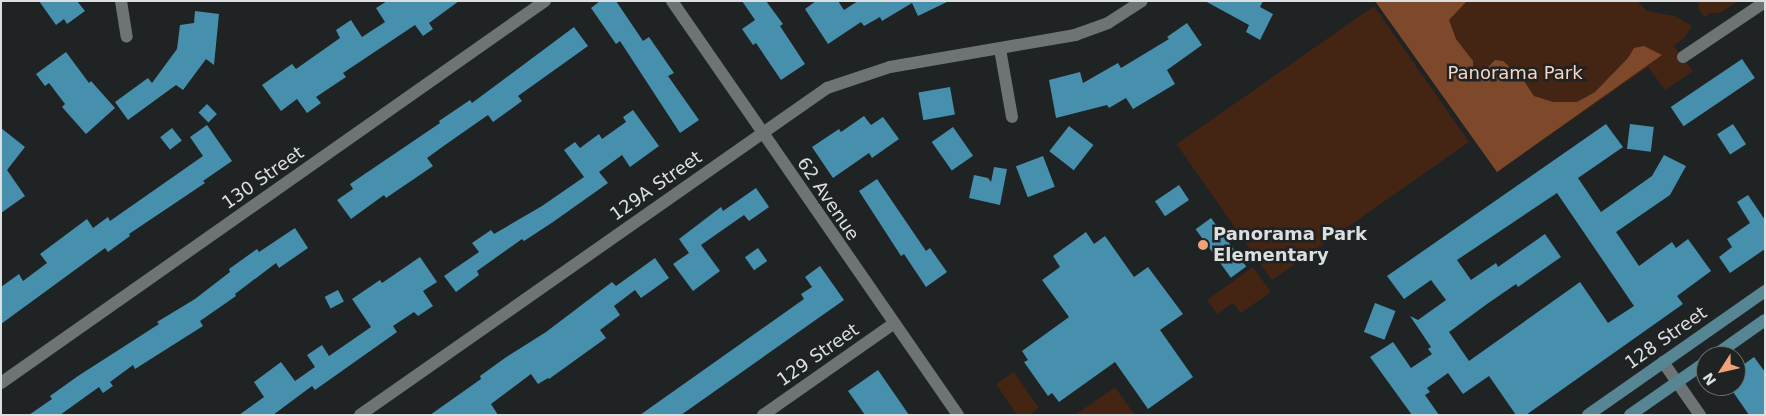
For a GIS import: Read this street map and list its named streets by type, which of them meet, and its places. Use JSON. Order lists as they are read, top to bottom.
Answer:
{
  "streets": {
    "main road": ["128 Street"],
    "street": [
      "130 Street",
      "129A Street",
      "62 Avenue",
      "129 Street"
    ]
  },
  "crossings": [
    ["129A Street", "62 Avenue"],
    ["62 Avenue", "129 Street"]
  ],
  "parks": ["Panorama Park"],
  "places": ["Panorama Park Elementary"],
  "north": "bottom left"
}
